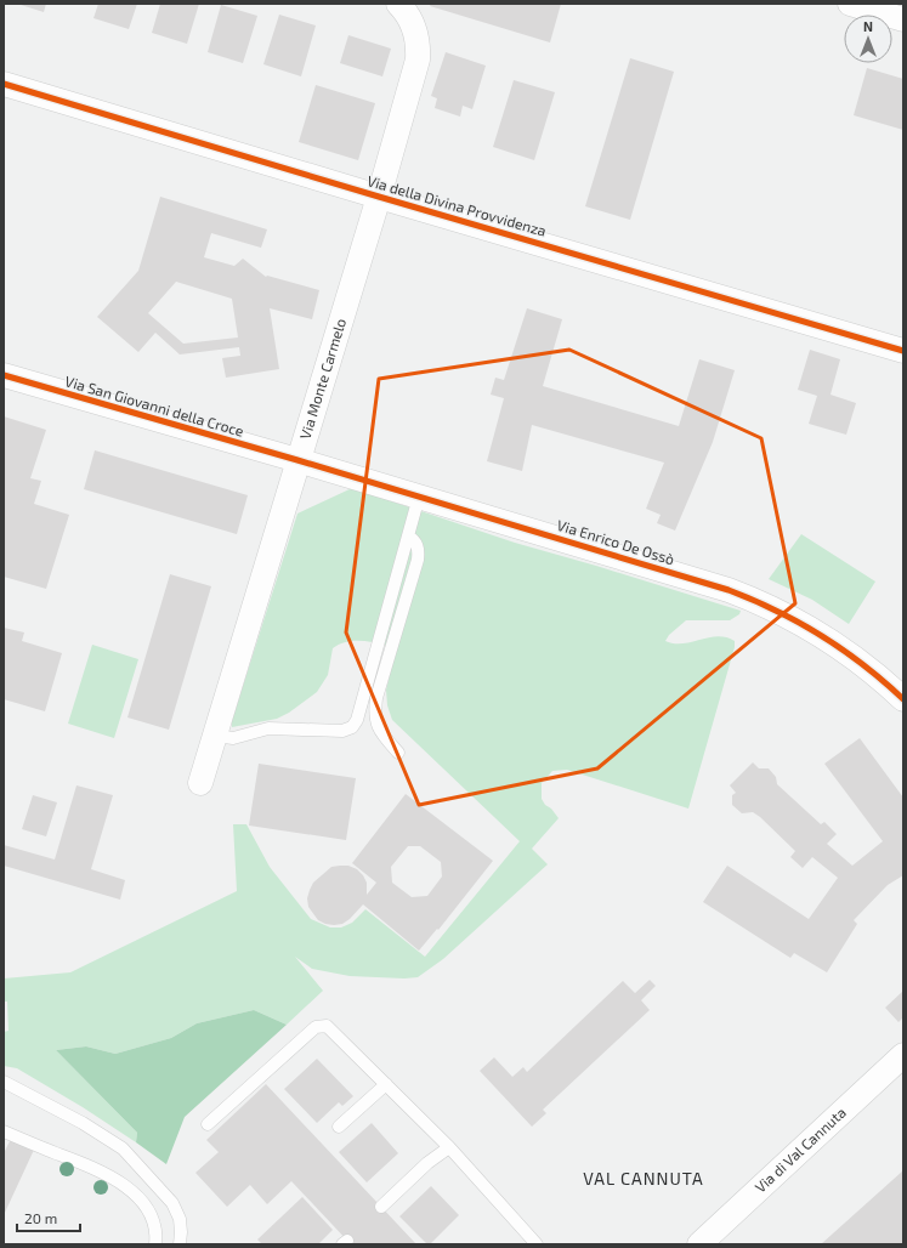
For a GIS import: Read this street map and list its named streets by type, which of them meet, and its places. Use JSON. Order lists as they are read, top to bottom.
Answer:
{
  "streets": {
    "street": [
      "Via della Divina Provvidenza",
      "Via Monte Carmelo",
      "Via San Giovanni della Croce",
      "Via Enrico De Ossò",
      "Via di Val Cannuta"
    ]
  },
  "crossings": [
    ["Via della Divina Provvidenza", "Via Monte Carmelo"],
    ["Via Monte Carmelo", "Via San Giovanni della Croce"],
    ["Via Monte Carmelo", "Via Enrico De Ossò"],
    ["Via San Giovanni della Croce", "Via Enrico De Ossò"]
  ],
  "districts": ["VAL CANNUTA"],
  "scale_bar": "20 m",
  "north": "top"
}
